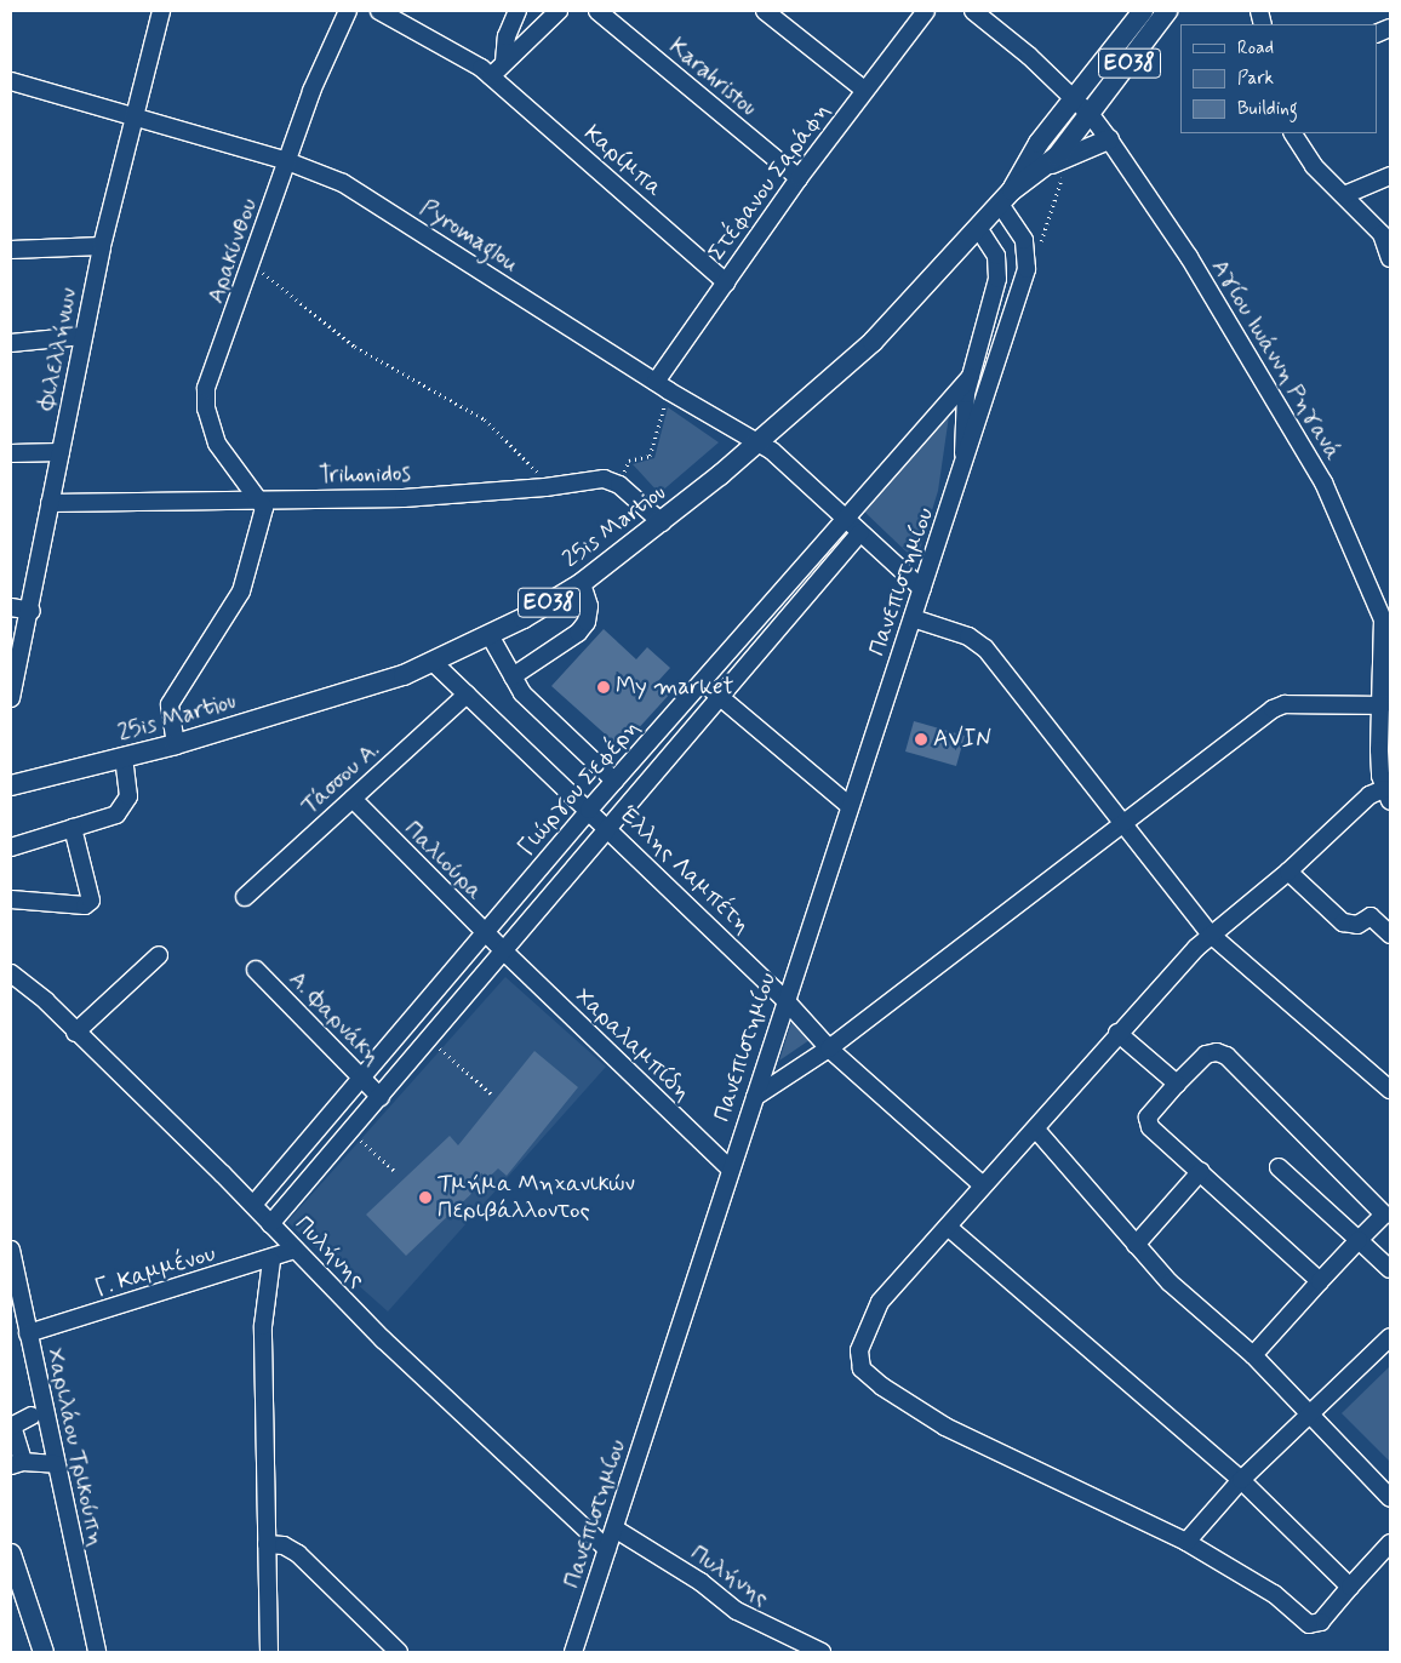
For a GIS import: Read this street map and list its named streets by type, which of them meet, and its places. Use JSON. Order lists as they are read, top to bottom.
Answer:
{
  "streets": {
    "main road": ["ΕΟ38", "25is Martiou"],
    "street": [
      "Karahristou",
      "Καρίμπα",
      "Στέφανου Σαράφη",
      "Pyromaglou",
      "Αρακύνθου",
      "Φιλελλήνων",
      "Αγίου Ιωάννη Ρηγανά",
      "Trihonidos",
      "Πανεπιστημίου",
      "Τάσσου Α.",
      "Γιώργου Σεφέρη",
      "Παλιούρα",
      "Έλλης Λαμπέτη",
      "Α. Φαρνάκη",
      "Χαραλαμπίδη",
      "Πυλήνης",
      "Γ. Καμμένου",
      "Χαριλάου Τρικούπη"
    ]
  },
  "crossings": [
    ["ΕΟ38", "Αγίου Ιωάννη Ρηγανά"],
    ["ΕΟ38", "25is Martiou"],
    ["Karahristou", "Στέφανου Σαράφη"],
    ["Καρίμπα", "Στέφανου Σαράφη"],
    ["Στέφανου Σαράφη", "Pyromaglou"],
    ["Pyromaglou", "Αρακύνθου"],
    ["Pyromaglou", "Φιλελλήνων"],
    ["Pyromaglou", "25is Martiou"],
    ["Pyromaglou", "Πανεπιστημίου"],
    ["Pyromaglou", "Γιώργου Σεφέρη"],
    ["Αρακύνθου", "Trihonidos"],
    ["Φιλελλήνων", "Trihonidos"],
    ["25is Martiou", "Πανεπιστημίου"],
    ["25is Martiou", "Έλλης Λαμπέτη"],
    ["Πανεπιστημίου", "Γιώργου Σεφέρη"],
    ["Πανεπιστημίου", "Έλλης Λαμπέτη"],
    ["Πανεπιστημίου", "Χαραλαμπίδη"],
    ["Πανεπιστημίου", "Πυλήνης"],
    ["Τάσσου Α.", "Παλιούρα"],
    ["Τάσσου Α.", "Έλλης Λαμπέτη"],
    ["Γιώργου Σεφέρη", "Παλιούρα"],
    ["Γιώργου Σεφέρη", "Έλλης Λαμπέτη"],
    ["Γιώργου Σεφέρη", "Α. Φαρνάκη"],
    ["Γιώργου Σεφέρη", "Χαραλαμπίδη"],
    ["Γιώργου Σεφέρη", "Πυλήνης"],
    ["Παλιούρα", "Χαραλαμπίδη"],
    ["Πυλήνης", "Γ. Καμμένου"],
    ["Γ. Καμμένου", "Χαριλάου Τρικούπη"]
  ],
  "places": ["My market", "AVIN", "Τμήμα Μηχανικών Περιβάλλοντος"],
  "legend": ["Road", "Park", "Building"]
}
